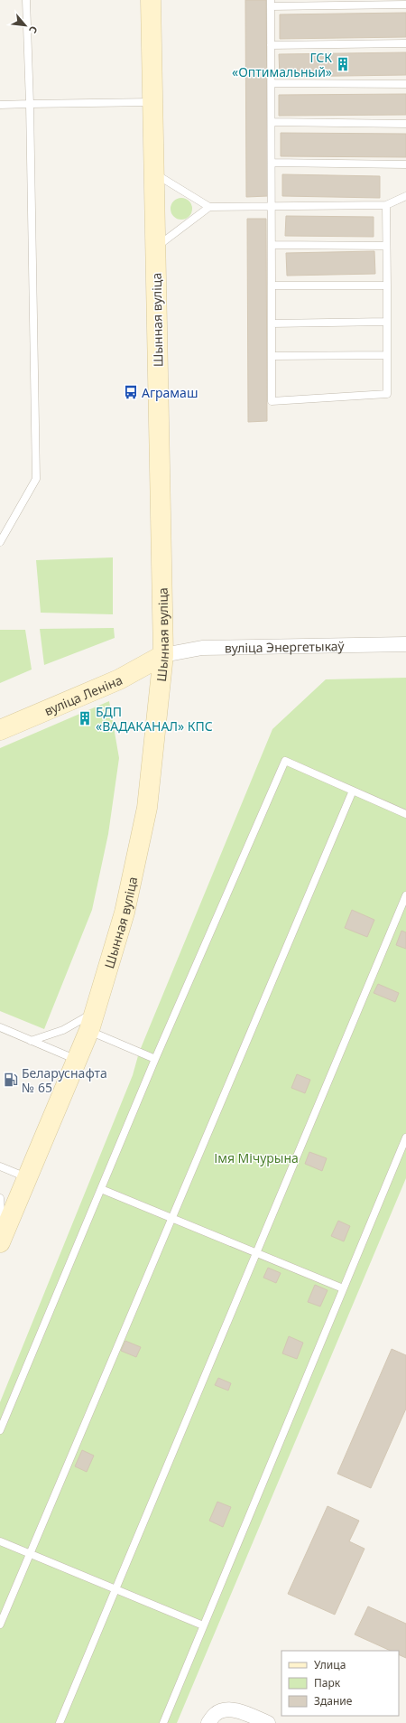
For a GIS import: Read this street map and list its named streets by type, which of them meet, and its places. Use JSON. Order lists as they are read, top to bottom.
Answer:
{
  "streets": {
    "main road": ["Шынная вуліца", "вуліца Леніна"],
    "street": ["вуліца Энергетыкаў"]
  },
  "crossings": [
    ["Шынная вуліца", "вуліца Энергетыкаў"],
    ["Шынная вуліца", "вуліца Леніна"],
    ["вуліца Энергетыкаў", "вуліца Леніна"]
  ],
  "parks": ["Імя Мічурына"],
  "places": {
    "building": ["ГСК «Оптимальный»", "БДП «ВАДАКАНАЛ» КПС"],
    "bus stop": ["Аграмаш"],
    "fuel station": ["Беларуснафта № 65"]
  },
  "legend": ["Улица", "Парк", "Здание"],
  "north": "bottom right"
}
